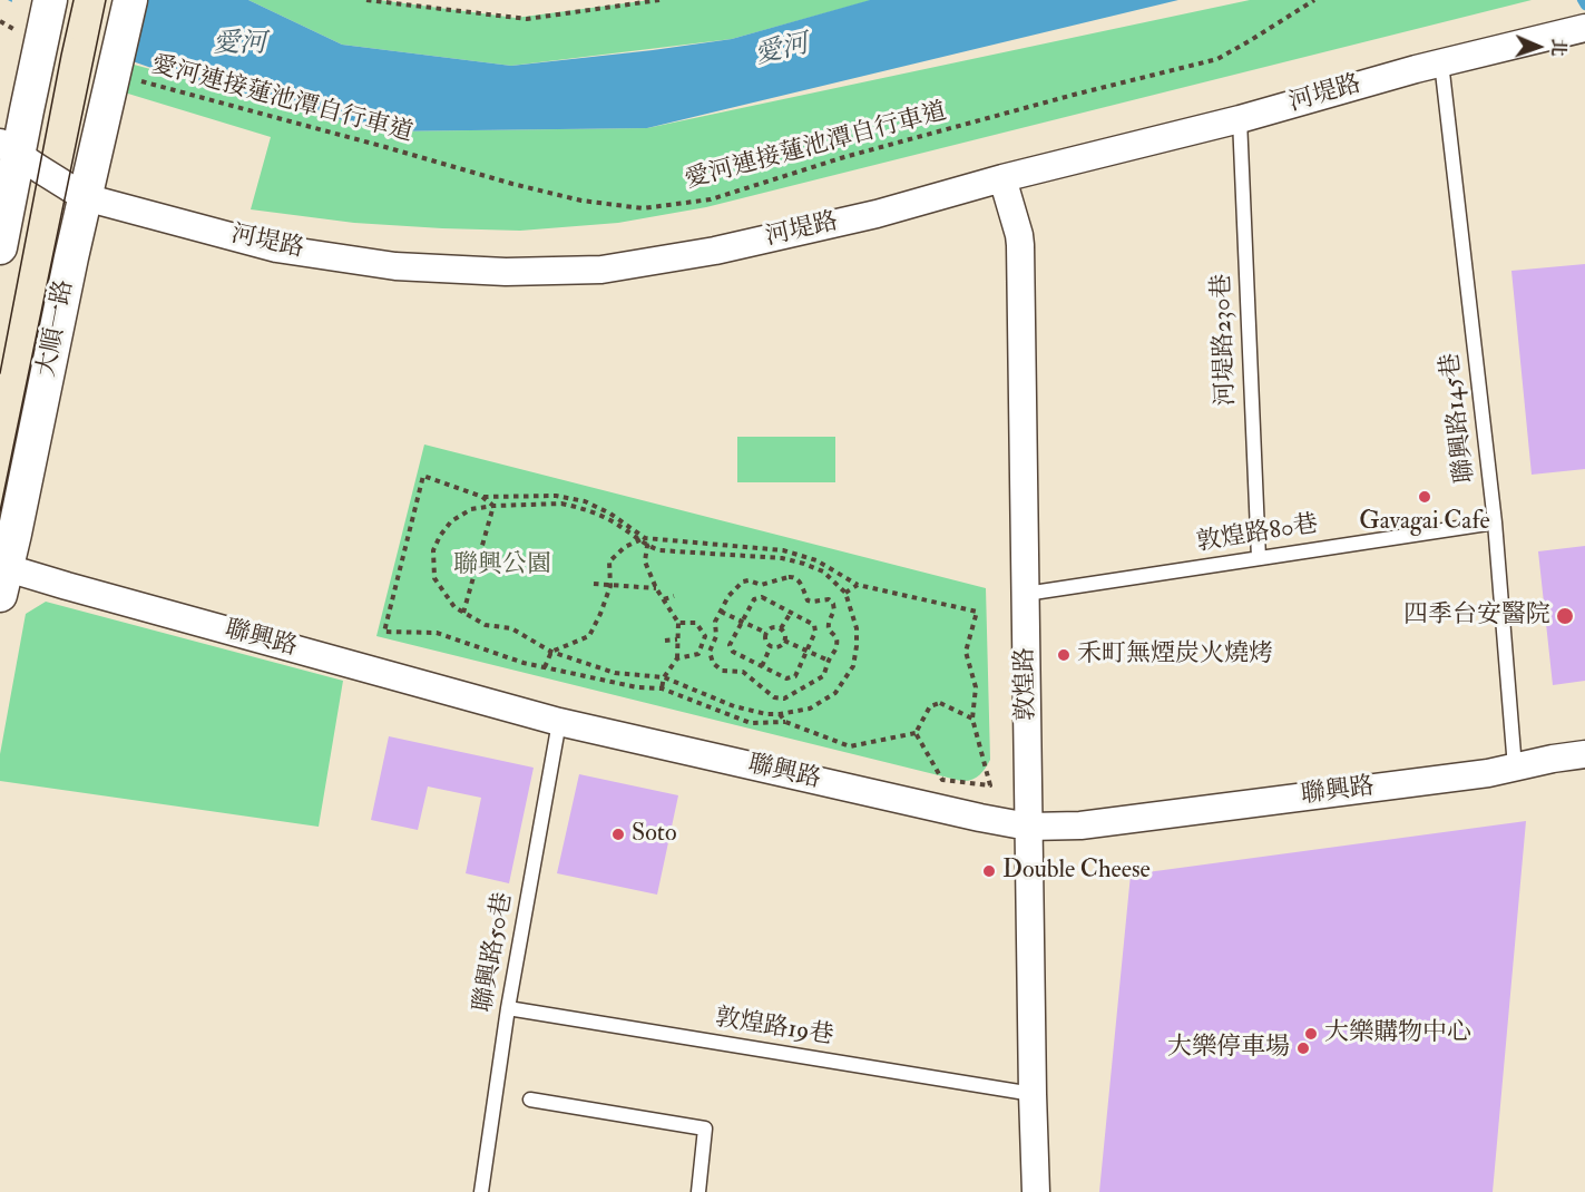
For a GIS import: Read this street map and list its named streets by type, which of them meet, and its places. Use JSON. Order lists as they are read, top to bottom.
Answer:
{
  "streets": {
    "street": [
      "河堤路",
      "大順一路",
      "聯興路",
      "敦煌路"
    ],
    "lane": [
      "河堤路230巷",
      "聯興路145巷",
      "敦煌路80巷",
      "聯興路50巷",
      "敦煌路19巷"
    ],
    "path": ["愛河連接蓮池潭自行車道"]
  },
  "crossings": [
    ["河堤路", "大順一路"],
    ["河堤路", "河堤路230巷"],
    ["河堤路", "聯興路145巷"],
    ["河堤路", "敦煌路"],
    ["愛河連接蓮池潭自行車道", "大順一路"],
    ["大順一路", "聯興路"],
    ["河堤路230巷", "敦煌路80巷"],
    ["聯興路145巷", "敦煌路80巷"],
    ["聯興路145巷", "聯興路"],
    ["敦煌路80巷", "敦煌路"],
    ["聯興路", "敦煌路"],
    ["聯興路", "聯興路50巷"],
    ["敦煌路", "敦煌路19巷"],
    ["聯興路50巷", "敦煌路19巷"]
  ],
  "water": ["愛河"],
  "parks": ["聯興公園"],
  "places": [
    "Gavagai Cafe",
    "四季台安醫院",
    "禾町無煙炭火燒烤",
    "Soto",
    "Double Cheese",
    "大樂購物中心",
    "大樂停車場"
  ],
  "north": "right"
}
